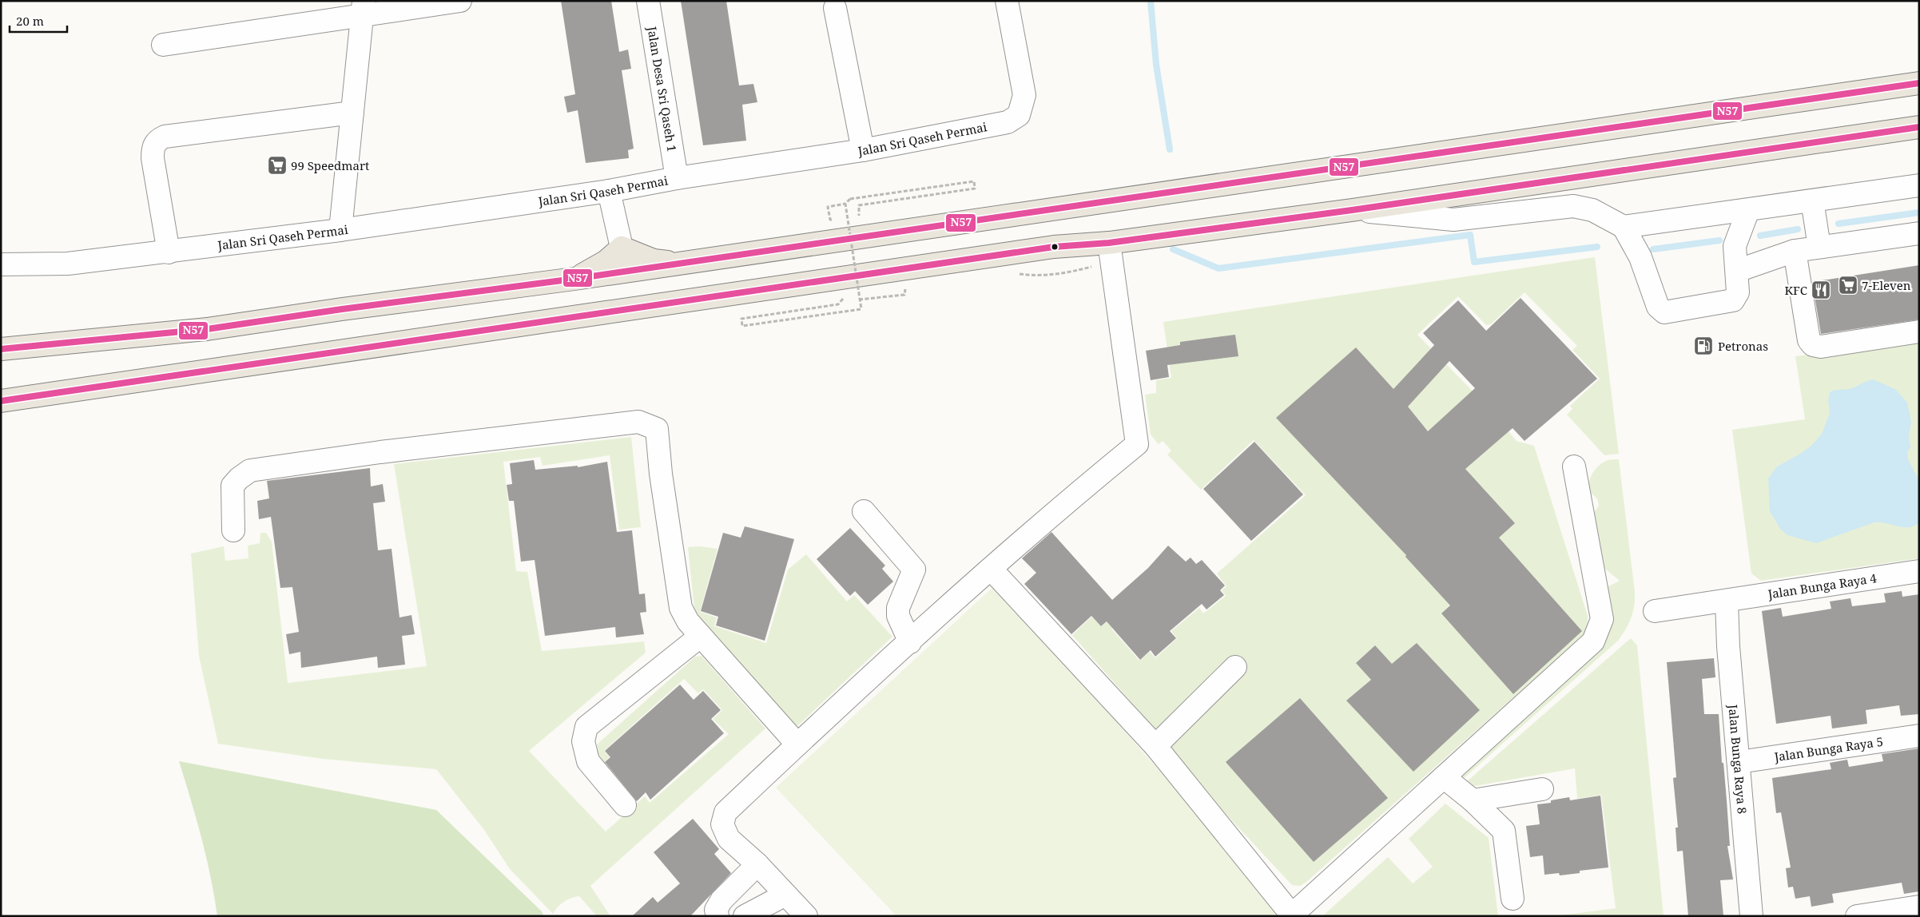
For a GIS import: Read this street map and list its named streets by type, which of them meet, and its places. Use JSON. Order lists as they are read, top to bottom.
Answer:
{
  "streets": {
    "street": [
      "Jalan Desa Sri Qaseh 1",
      "Jalan Sri Qaseh Permai",
      "Jalan Bunga Raya 4",
      "Jalan Bunga Raya 5",
      "Jalan Bunga Raya 8"
    ]
  },
  "crossings": [
    ["Jalan Desa Sri Qaseh 1", "Jalan Sri Qaseh Permai"],
    ["Jalan Bunga Raya 4", "Jalan Bunga Raya 8"],
    ["Jalan Bunga Raya 5", "Jalan Bunga Raya 8"]
  ],
  "places": {
    "supermarket": ["99 Speedmart", "7-Eleven"],
    "restaurant": ["KFC"],
    "fuel station": ["Petronas"]
  },
  "lines": ["transit line N57"],
  "scale_bar": "20 m"
}
